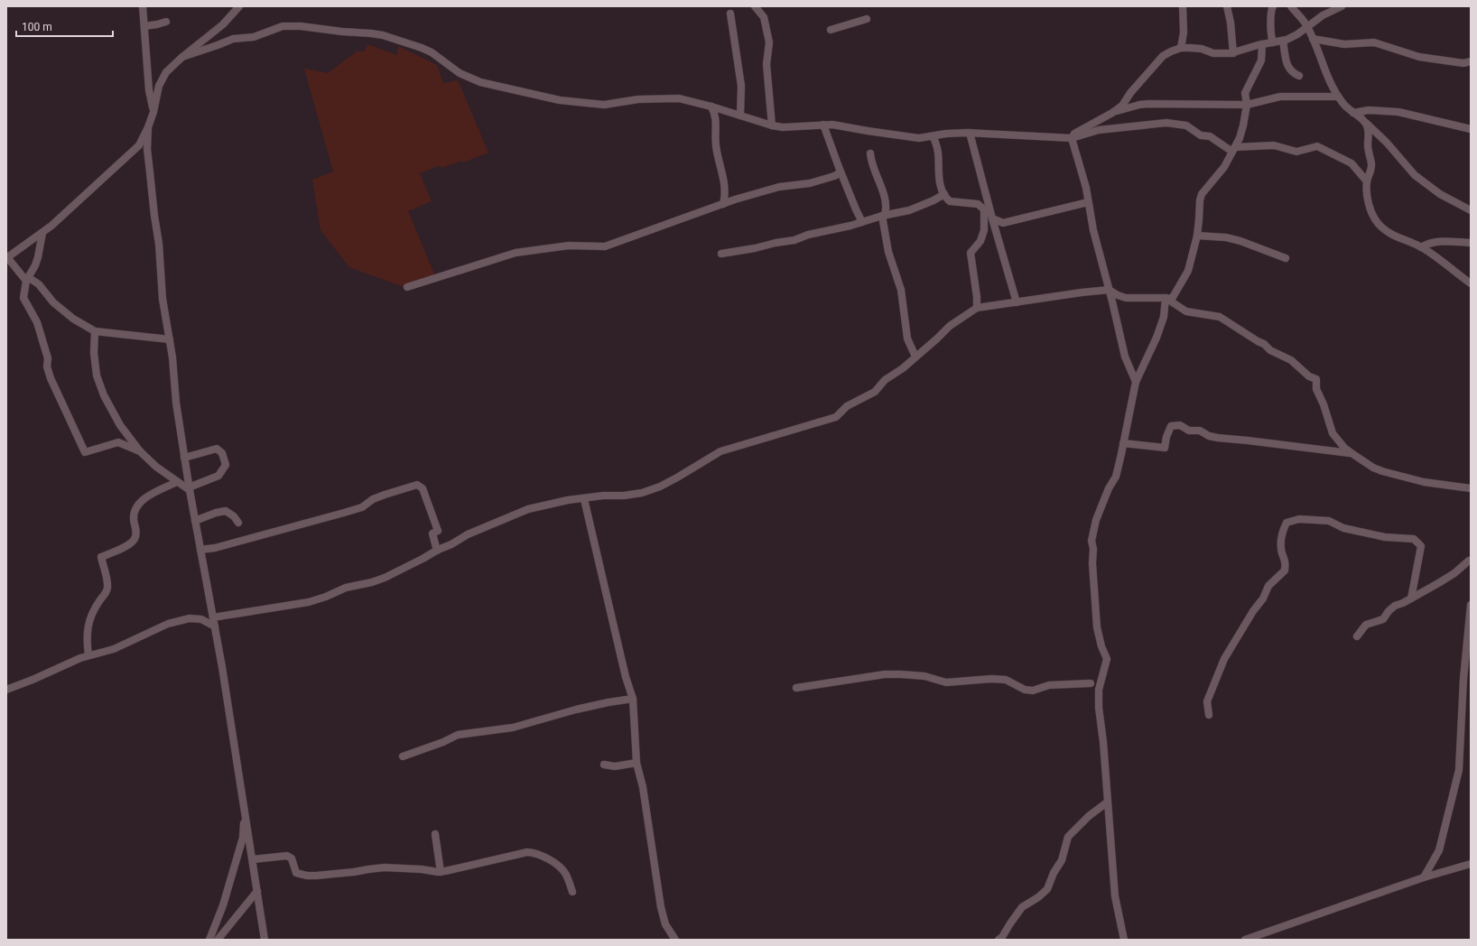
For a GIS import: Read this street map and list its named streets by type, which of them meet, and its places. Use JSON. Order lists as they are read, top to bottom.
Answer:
{
  "scale_bar": "100 m"
}
